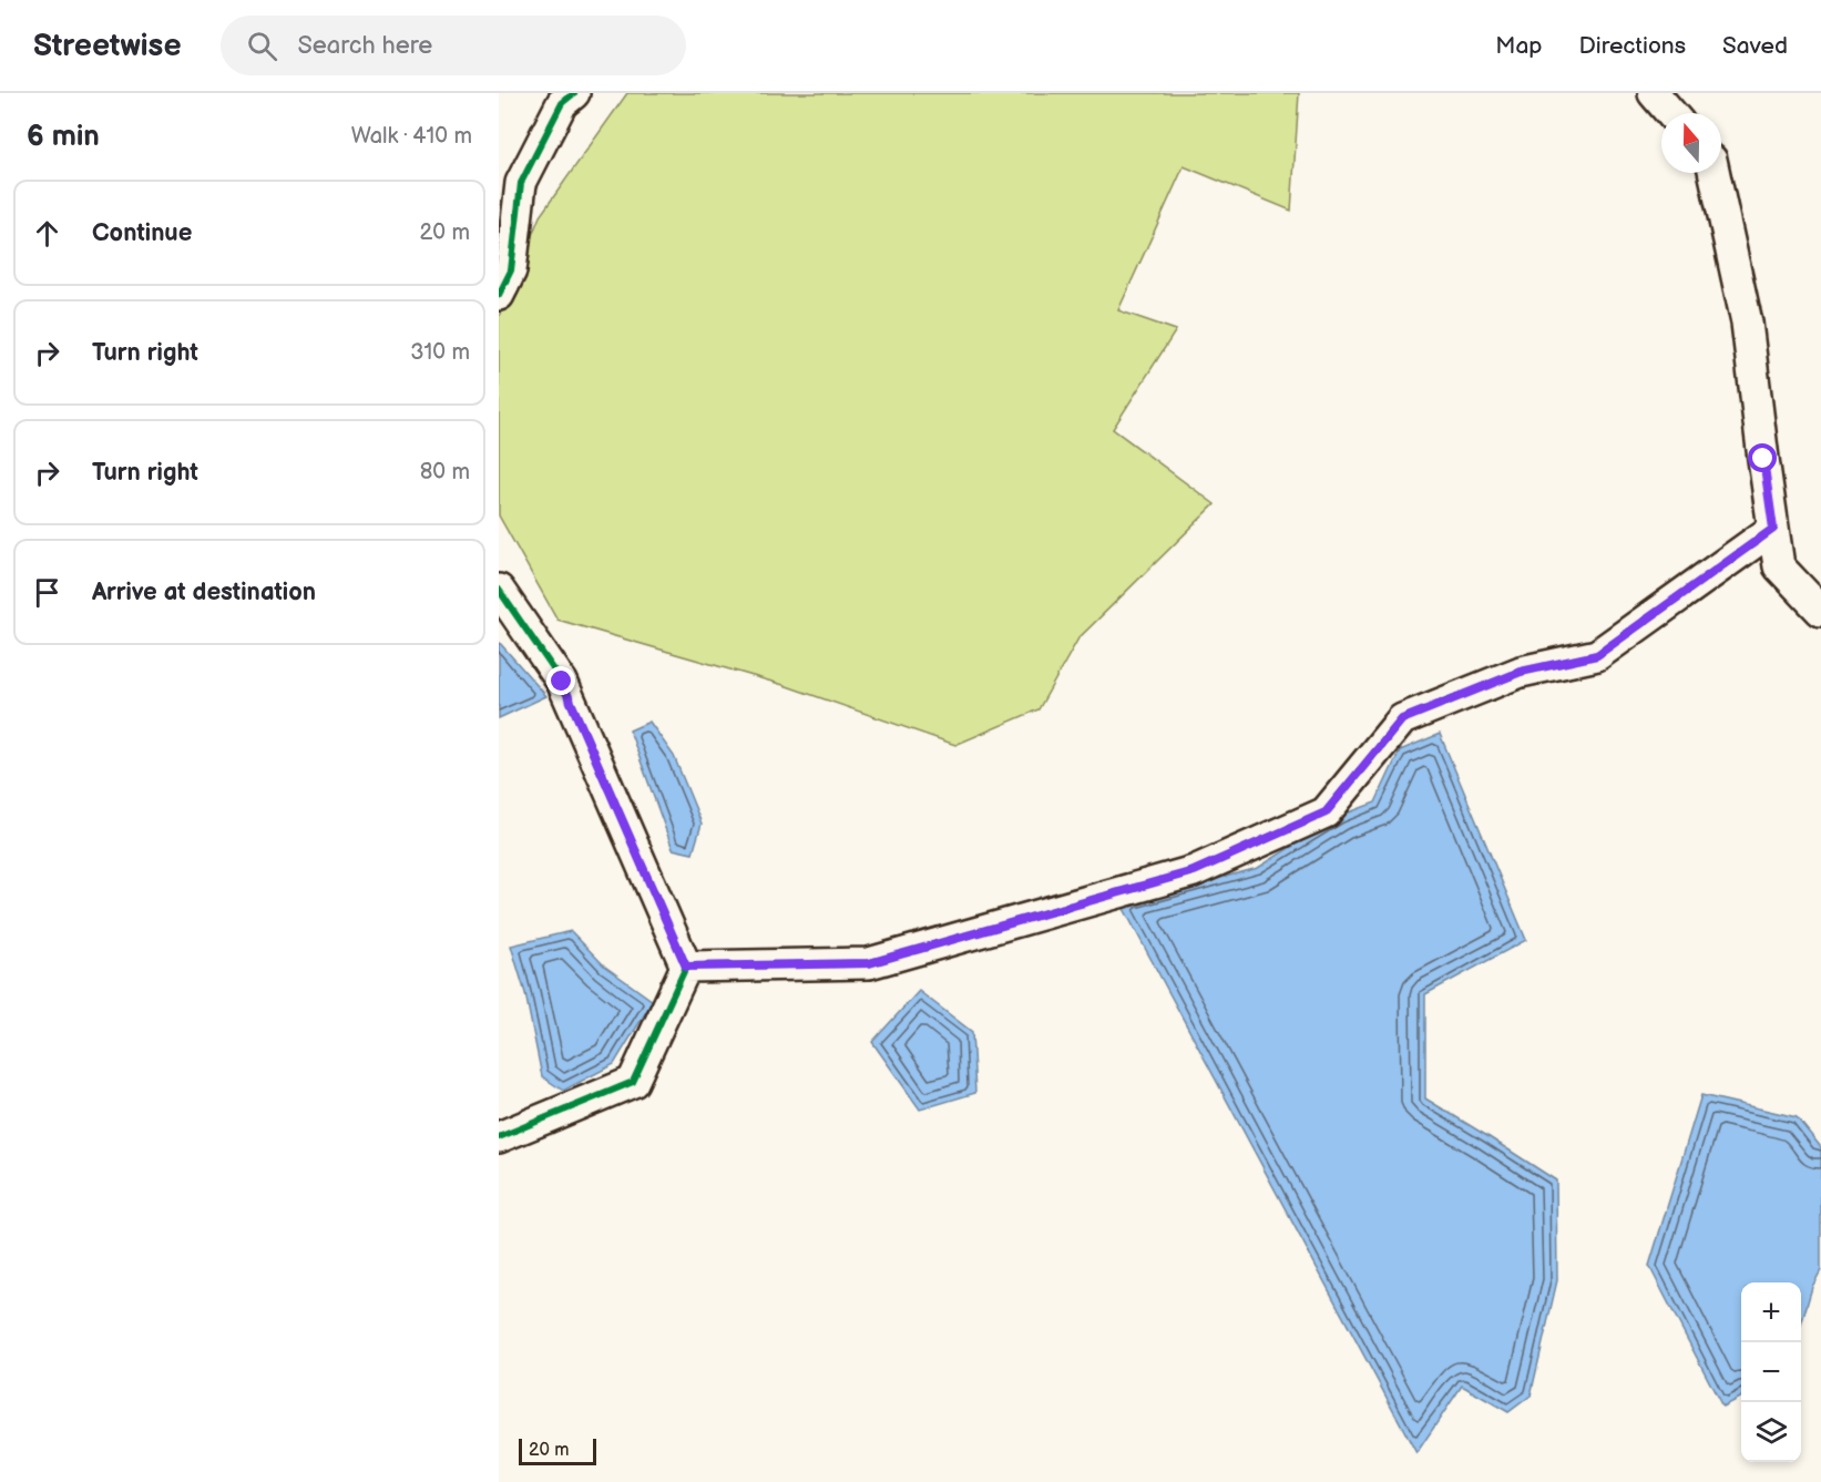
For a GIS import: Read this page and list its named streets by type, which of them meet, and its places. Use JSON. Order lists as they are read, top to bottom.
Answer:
{
  "scale_bar": "20 m",
  "north": "top",
  "page": {
    "header": "Streetwise",
    "search": "Search here",
    "nav": ["Map", "Directions", "Saved"],
    "heading": ["6 min", "Walk · 410 m"],
    "list": [
      ["Continue", "20 m"],
      ["Turn right", "310 m"],
      ["Turn right", "80 m"],
      "Arrive at destination"
    ],
    "map_buttons": ["+", "−"],
    "scale": "20 m"
  }
}
